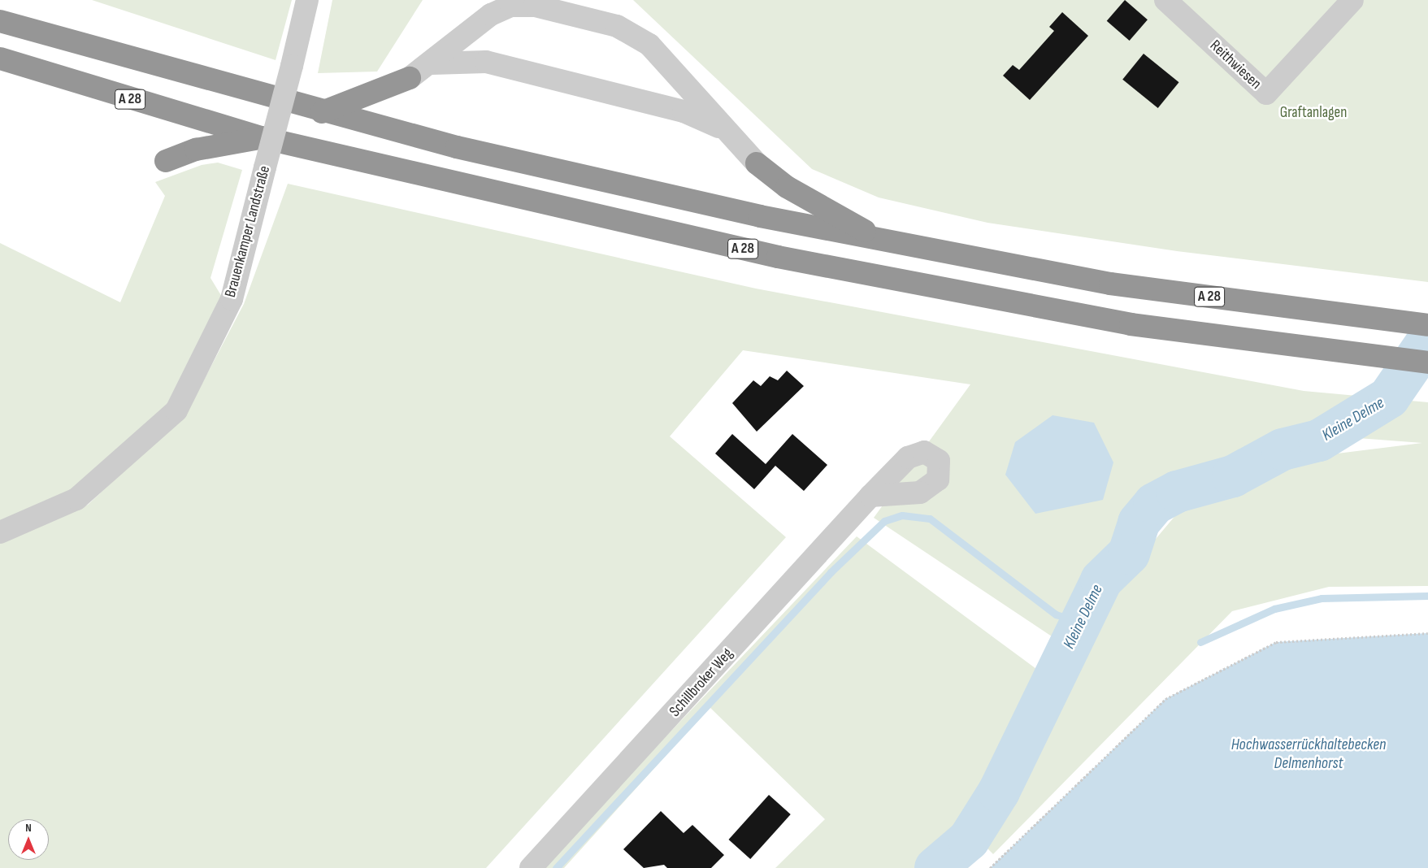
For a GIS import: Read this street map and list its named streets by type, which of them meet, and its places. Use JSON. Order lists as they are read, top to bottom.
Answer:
{
  "streets": {
    "highway": ["A 28"],
    "street": ["Reithwiesen", "Brauenkamper Landstraße", "Schillbroker Weg"]
  },
  "water": ["Kleine Delme", "Hochwasserrückhaltebecken Delmenhorst"],
  "parks": ["Graftanlagen"],
  "north": "top"
}
